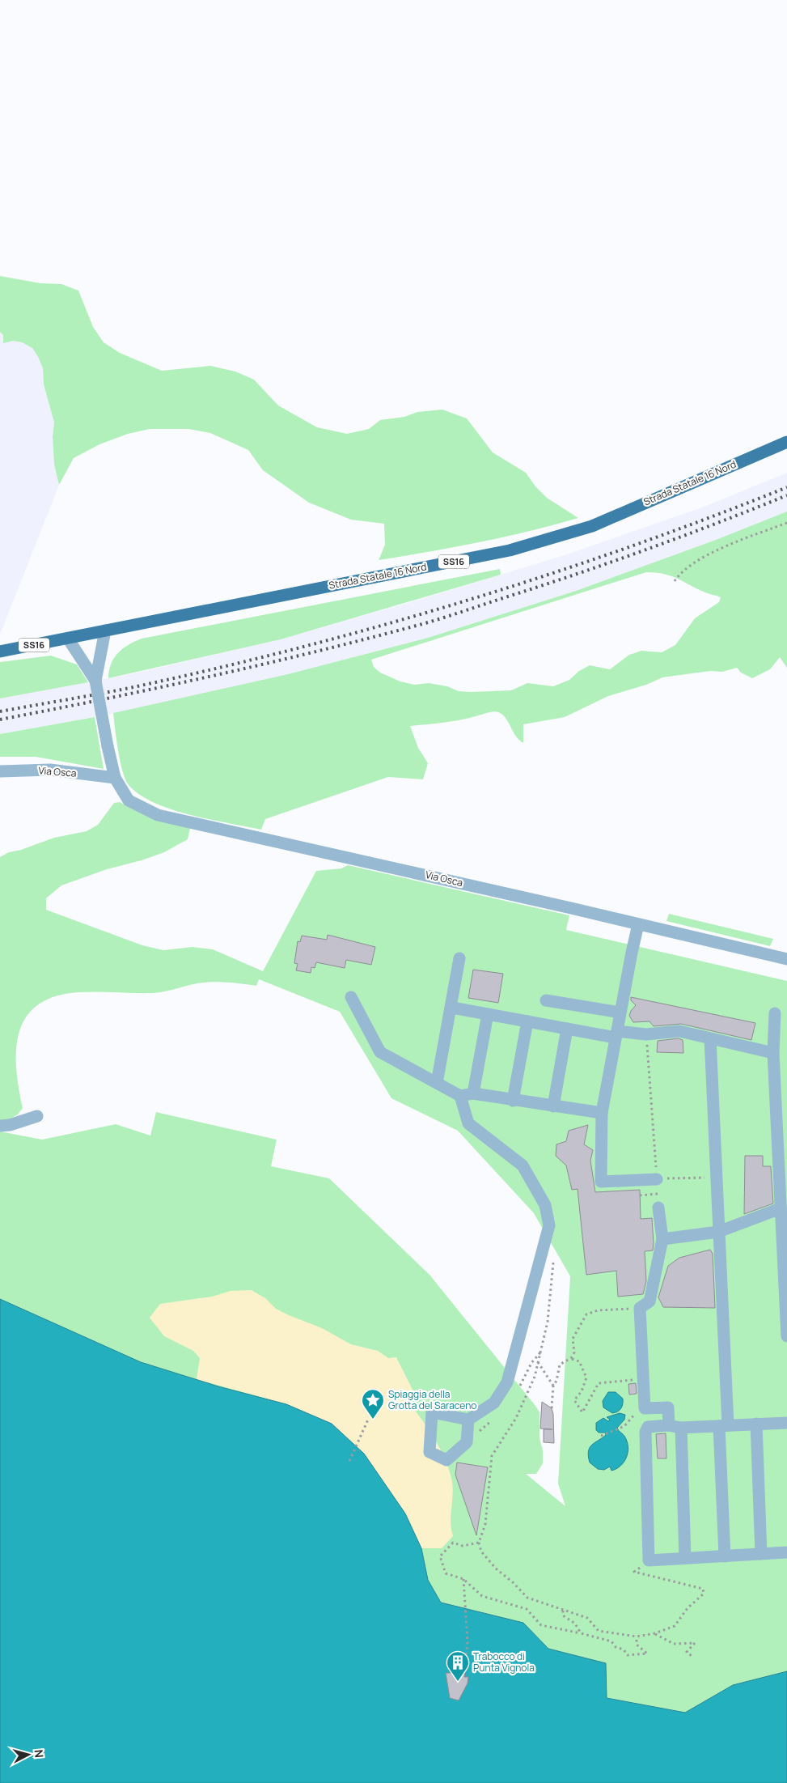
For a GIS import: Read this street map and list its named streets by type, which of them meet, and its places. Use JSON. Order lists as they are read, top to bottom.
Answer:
{
  "streets": {
    "main road": ["Strada Statale 16 Nord", "SS16"],
    "street": ["Via Osca"]
  },
  "places": {
    "place": ["Spiaggia della Grotta del Saraceno"],
    "building": ["Trabocco di Punta Vignola"]
  },
  "north": "right"
}
